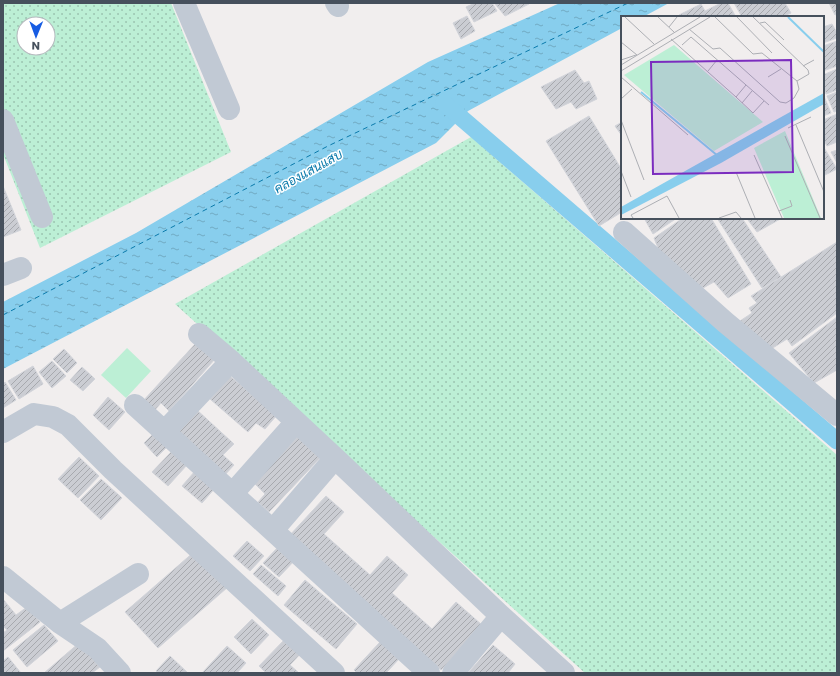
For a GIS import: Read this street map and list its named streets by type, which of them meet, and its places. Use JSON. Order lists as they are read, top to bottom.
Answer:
{
  "water": ["คลองแสนแสบ"],
  "north": "bottom"
}
